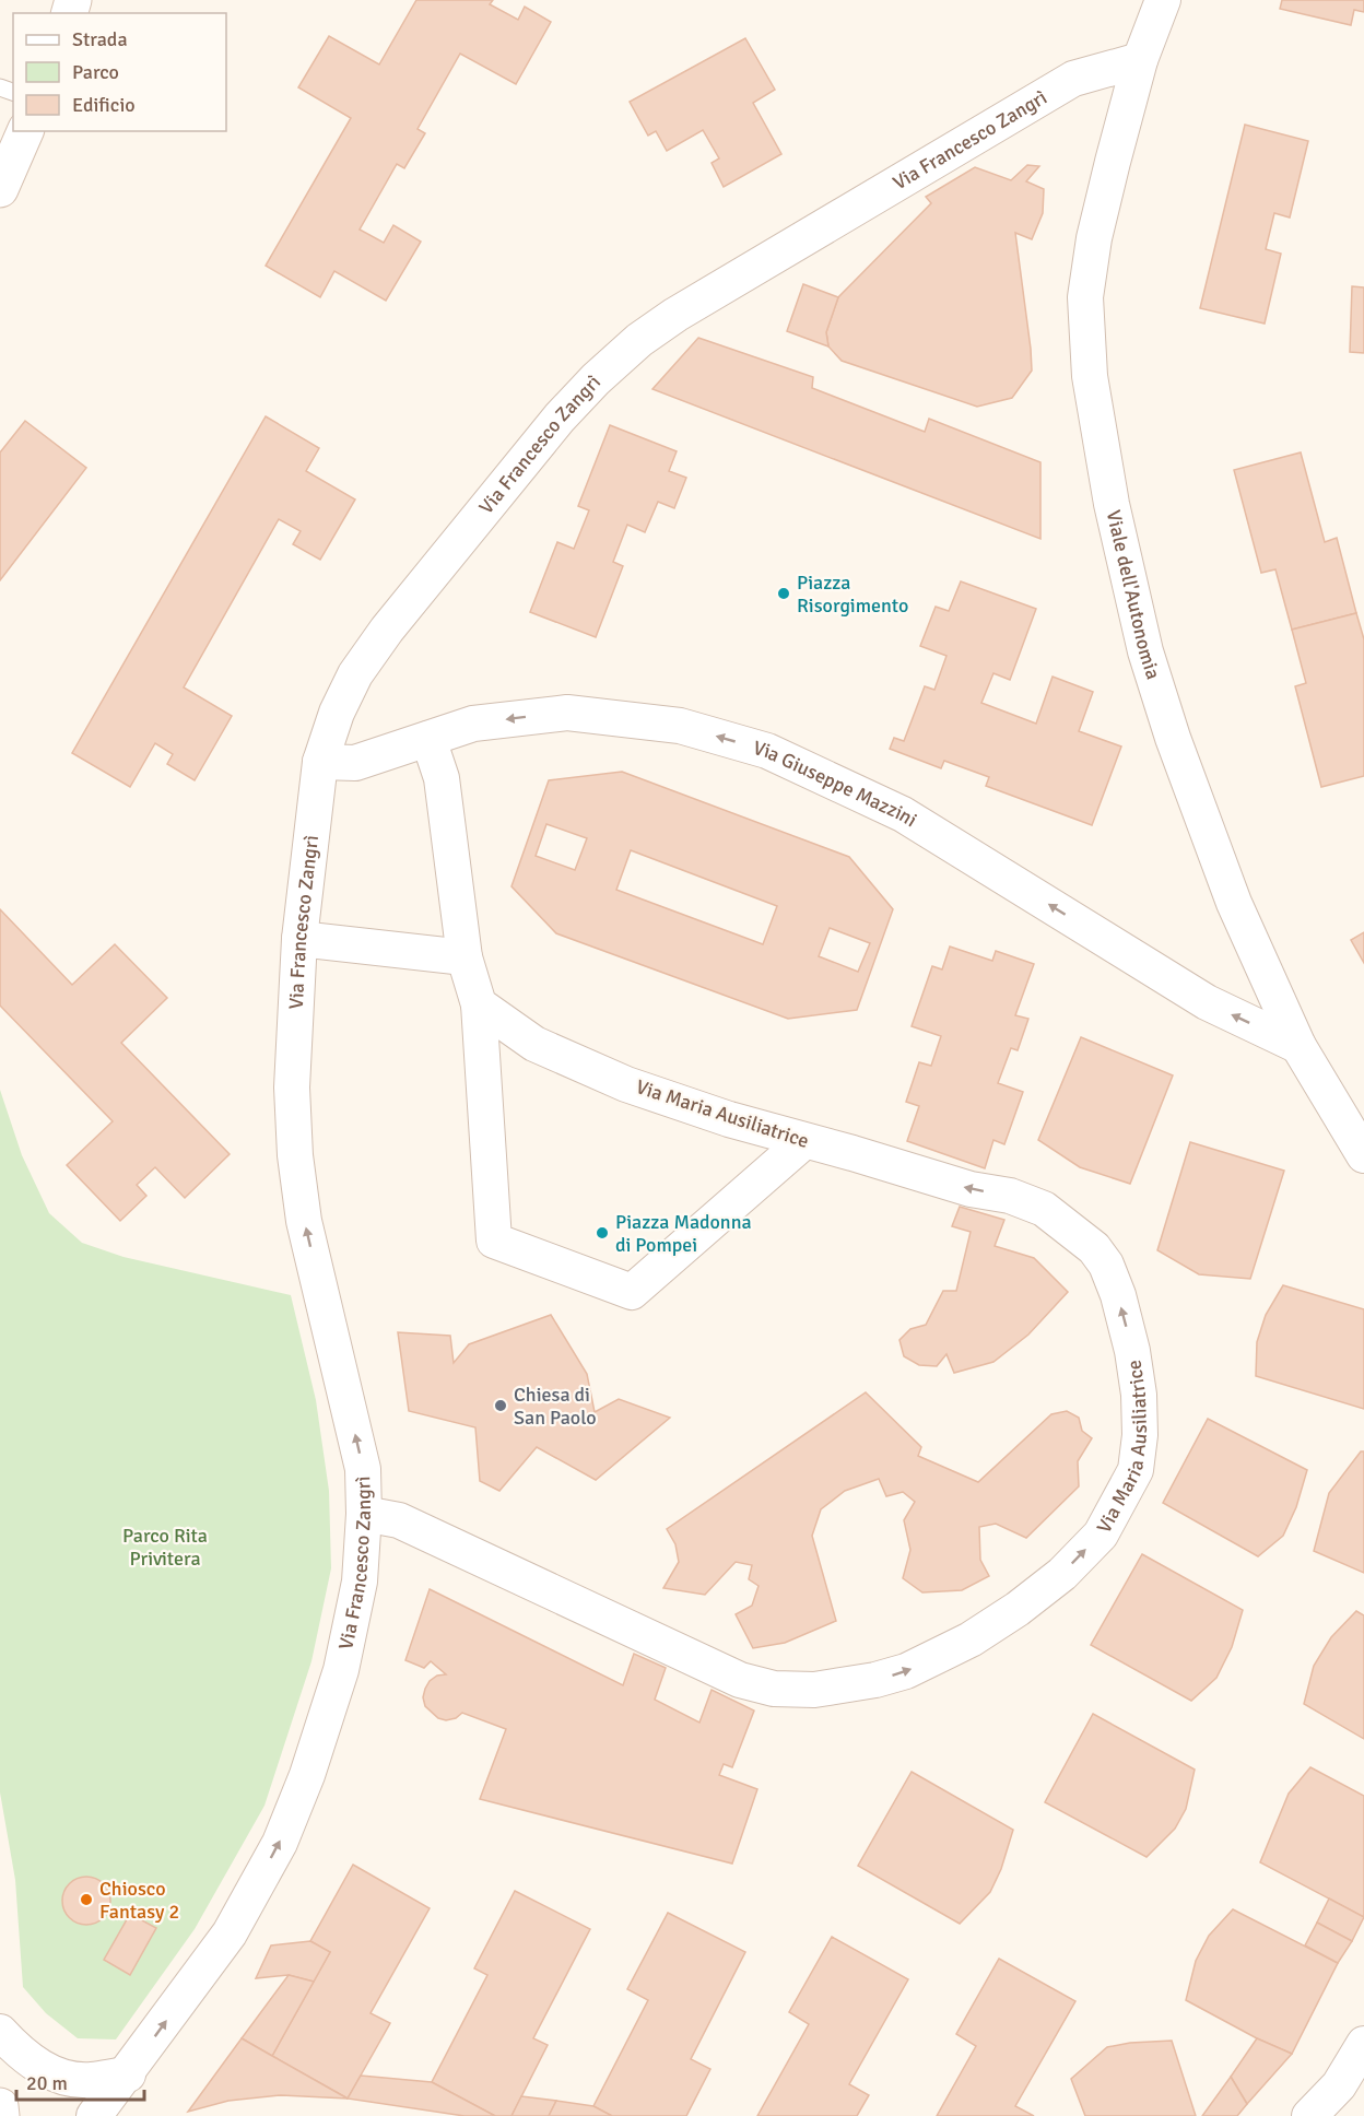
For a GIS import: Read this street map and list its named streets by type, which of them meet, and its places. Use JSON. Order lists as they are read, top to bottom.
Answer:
{
  "streets": {
    "street": [
      "Via Francesco Zangrì",
      "Viale dell'Autonomia",
      "Via Giuseppe Mazzini",
      "Via Maria Ausiliatrice"
    ]
  },
  "crossings": [
    ["Via Francesco Zangrì", "Viale dell'Autonomia"],
    ["Via Francesco Zangrì", "Via Giuseppe Mazzini"],
    ["Via Francesco Zangrì", "Via Maria Ausiliatrice"],
    ["Viale dell'Autonomia", "Via Giuseppe Mazzini"]
  ],
  "one_way": ["Via Francesco Zangrì", "Via Giuseppe Mazzini"],
  "parks": ["Parco Rita Privitera"],
  "places": [
    "Piazza Risorgimento",
    "Piazza Madonna di Pompei",
    "Chiesa di San Paolo",
    "Chiosco Fantasy 2"
  ],
  "legend": ["Strada", "Parco", "Edificio"],
  "scale_bar": "20 m"
}
